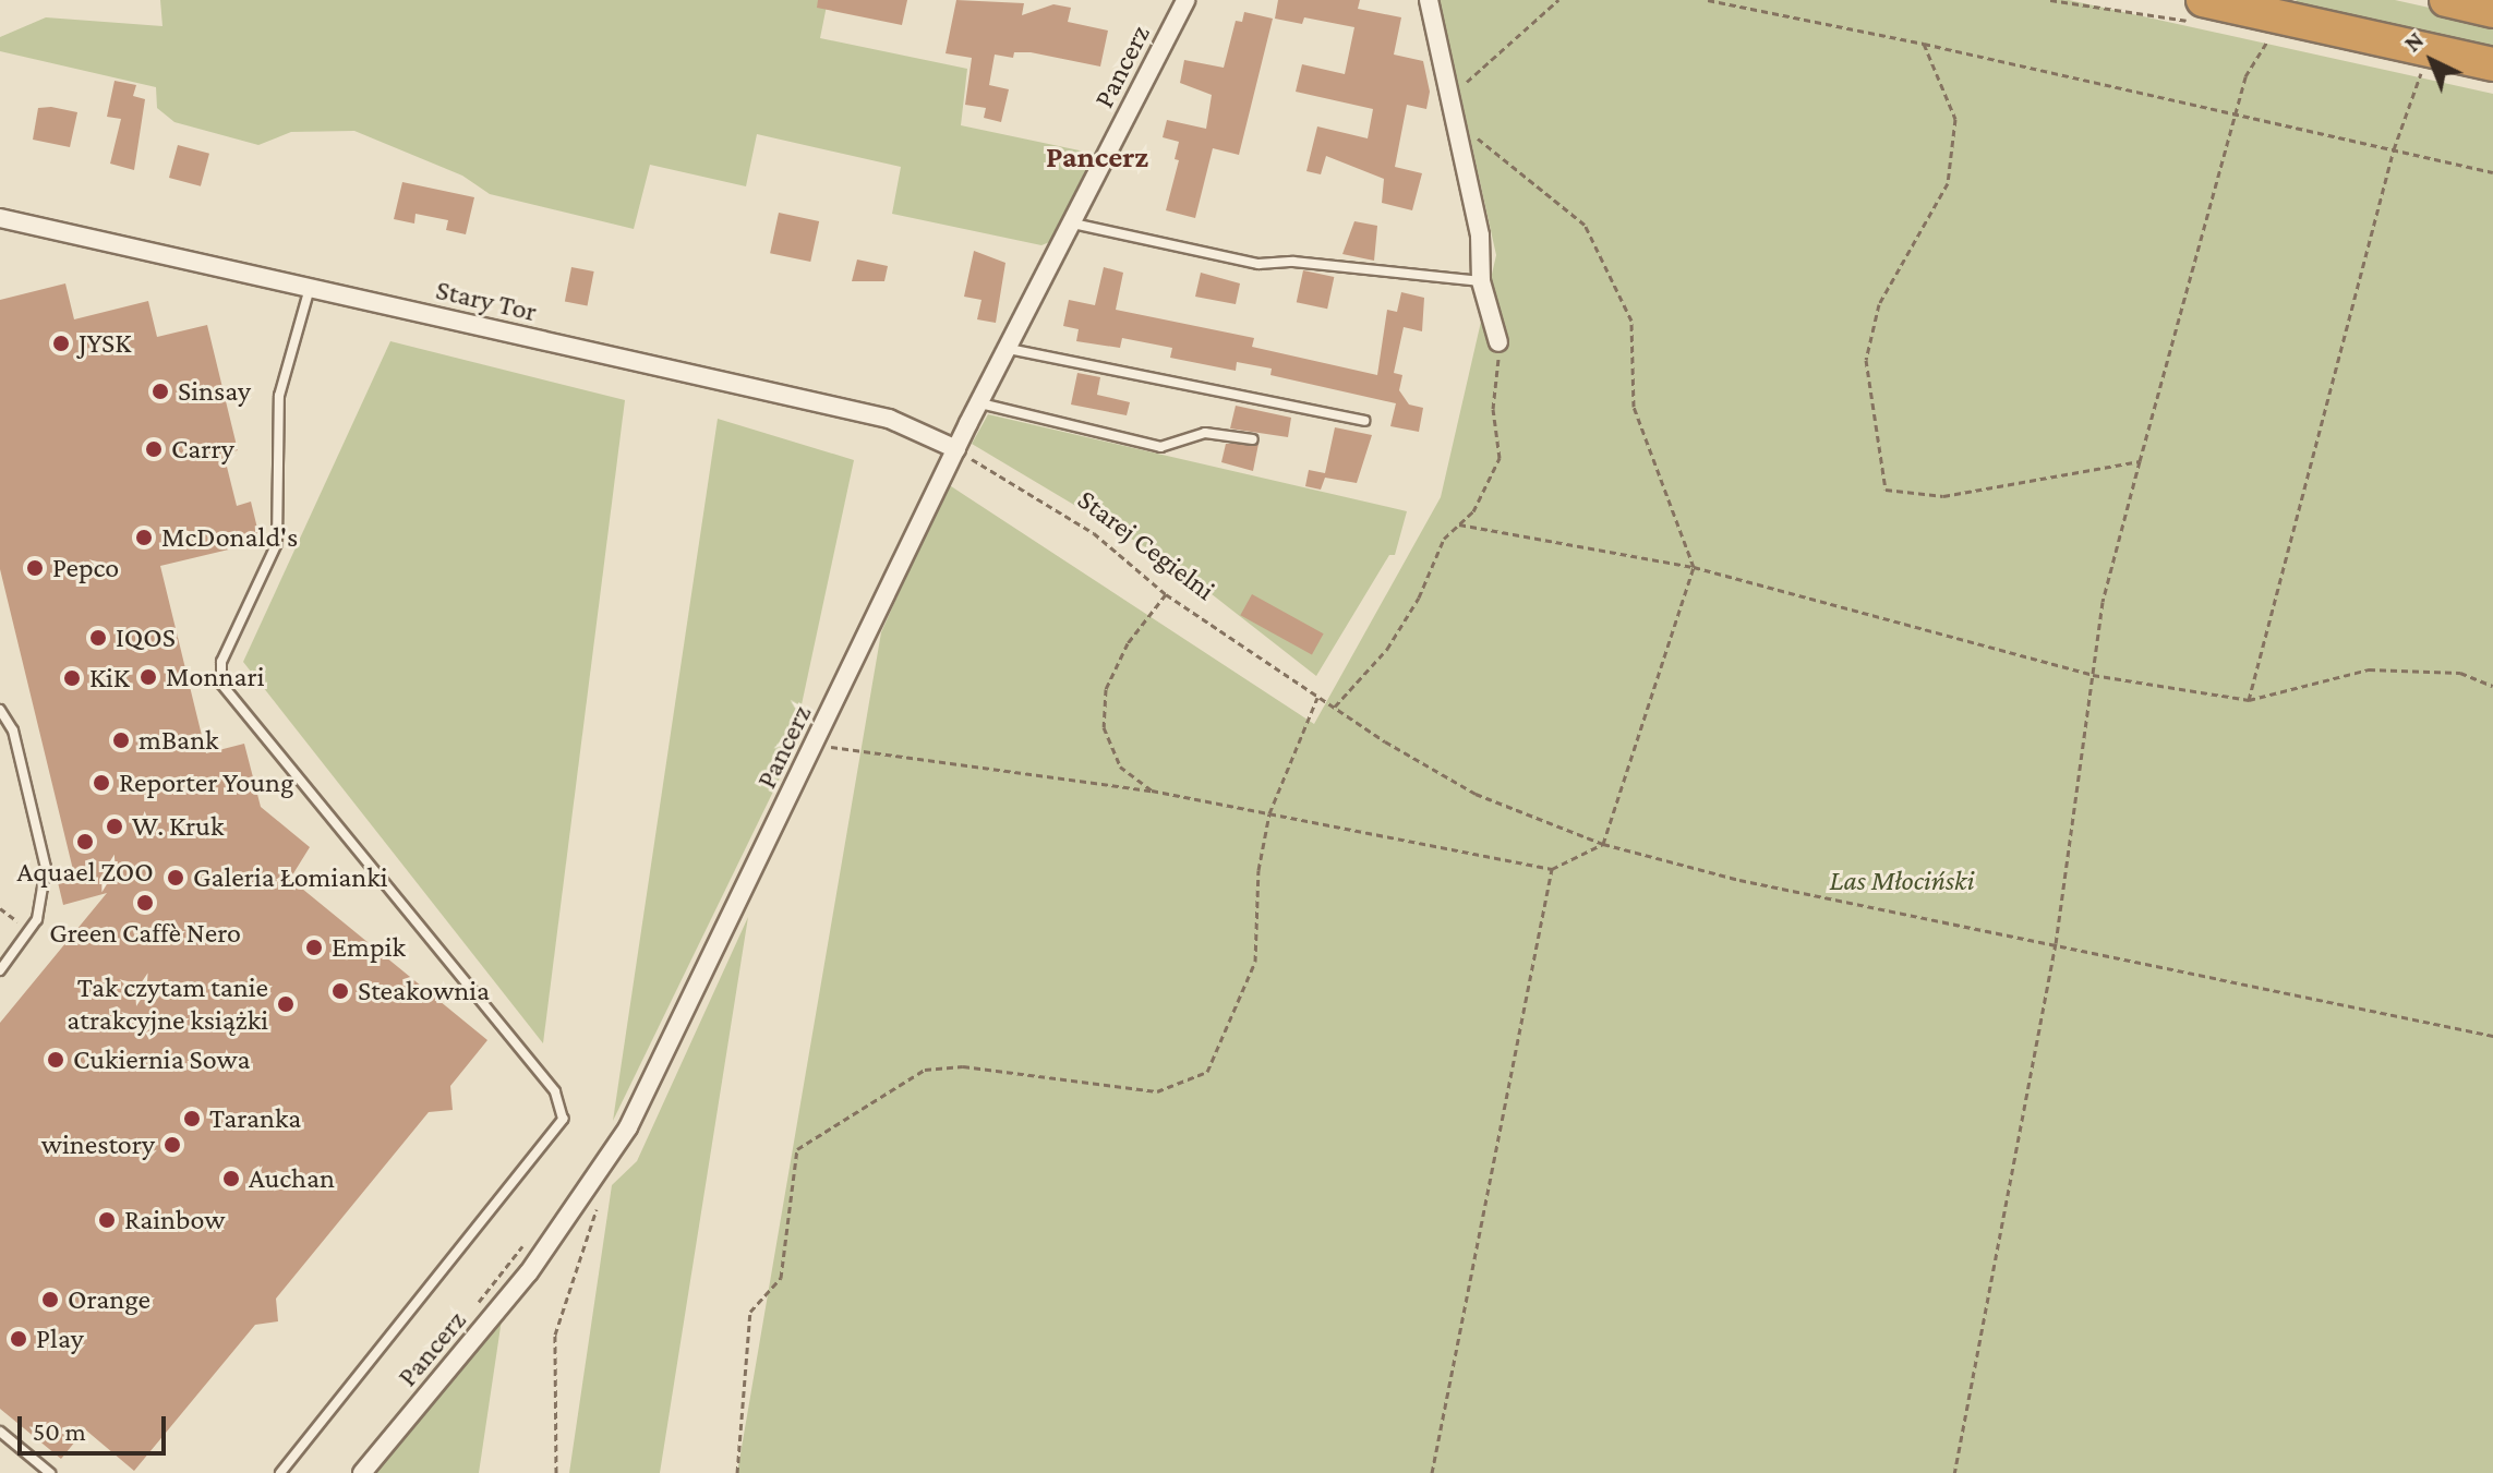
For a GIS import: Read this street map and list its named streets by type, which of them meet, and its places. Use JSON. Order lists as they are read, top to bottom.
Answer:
{
  "streets": {
    "street": ["Pancerz", "Stary Tor"],
    "path": ["Starej Cegielni"]
  },
  "crossings": [
    ["Pancerz", "Stary Tor"],
    ["Pancerz", "Starej Cegielni"],
    ["Stary Tor", "Starej Cegielni"]
  ],
  "districts": ["Pancerz"],
  "parks": ["Las Młociński"],
  "places": [
    "JYSK",
    "Sinsay",
    "Carry",
    "McDonald's",
    "Pepco",
    "IQOS",
    "Monnari",
    "KiK",
    "mBank",
    "Reporter Young",
    "W. Kruk",
    "Aquael ZOO",
    "Galeria Łomianki",
    "Green Caffè Nero",
    "Empik",
    "Steakownia",
    "Tak czytam tanie atrakcyjne książki",
    "Cukiernia Sowa",
    "Taranka",
    "winestory",
    "Auchan",
    "Rainbow",
    "Orange",
    "Play"
  ],
  "scale_bar": "50 m",
  "north": "top left"
}
